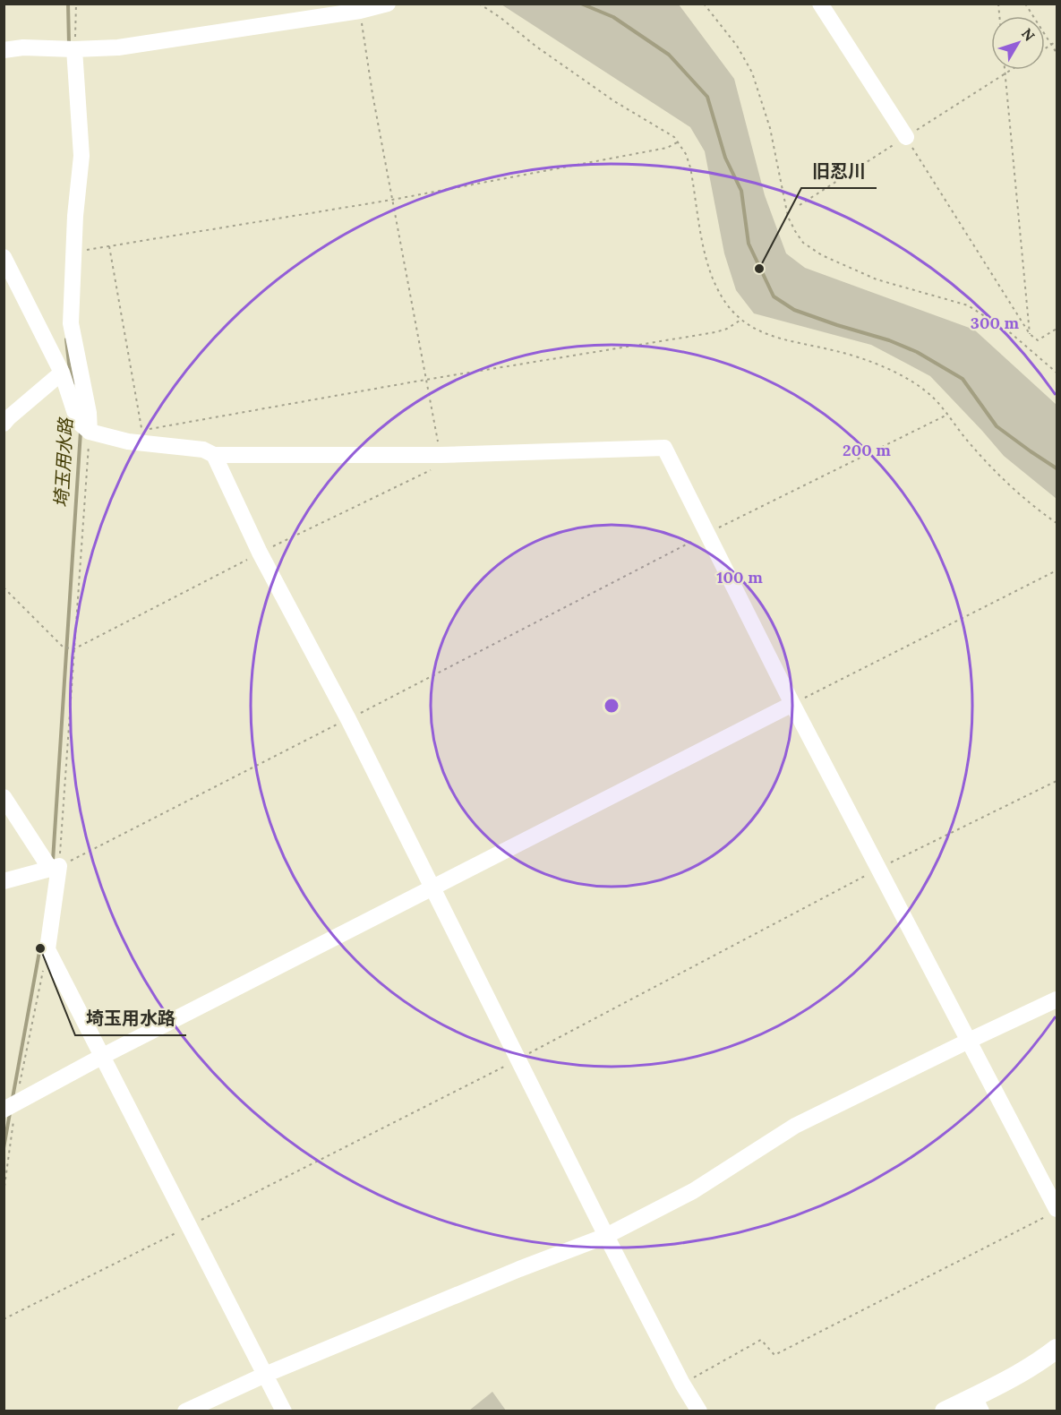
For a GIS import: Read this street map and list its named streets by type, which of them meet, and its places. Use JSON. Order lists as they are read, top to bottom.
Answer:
{
  "water": ["埼玉用水路"],
  "places": ["旧忍川", "埼玉用水路"],
  "north": "top right",
  "rings": ["300 m", "200 m", "100 m"]
}
